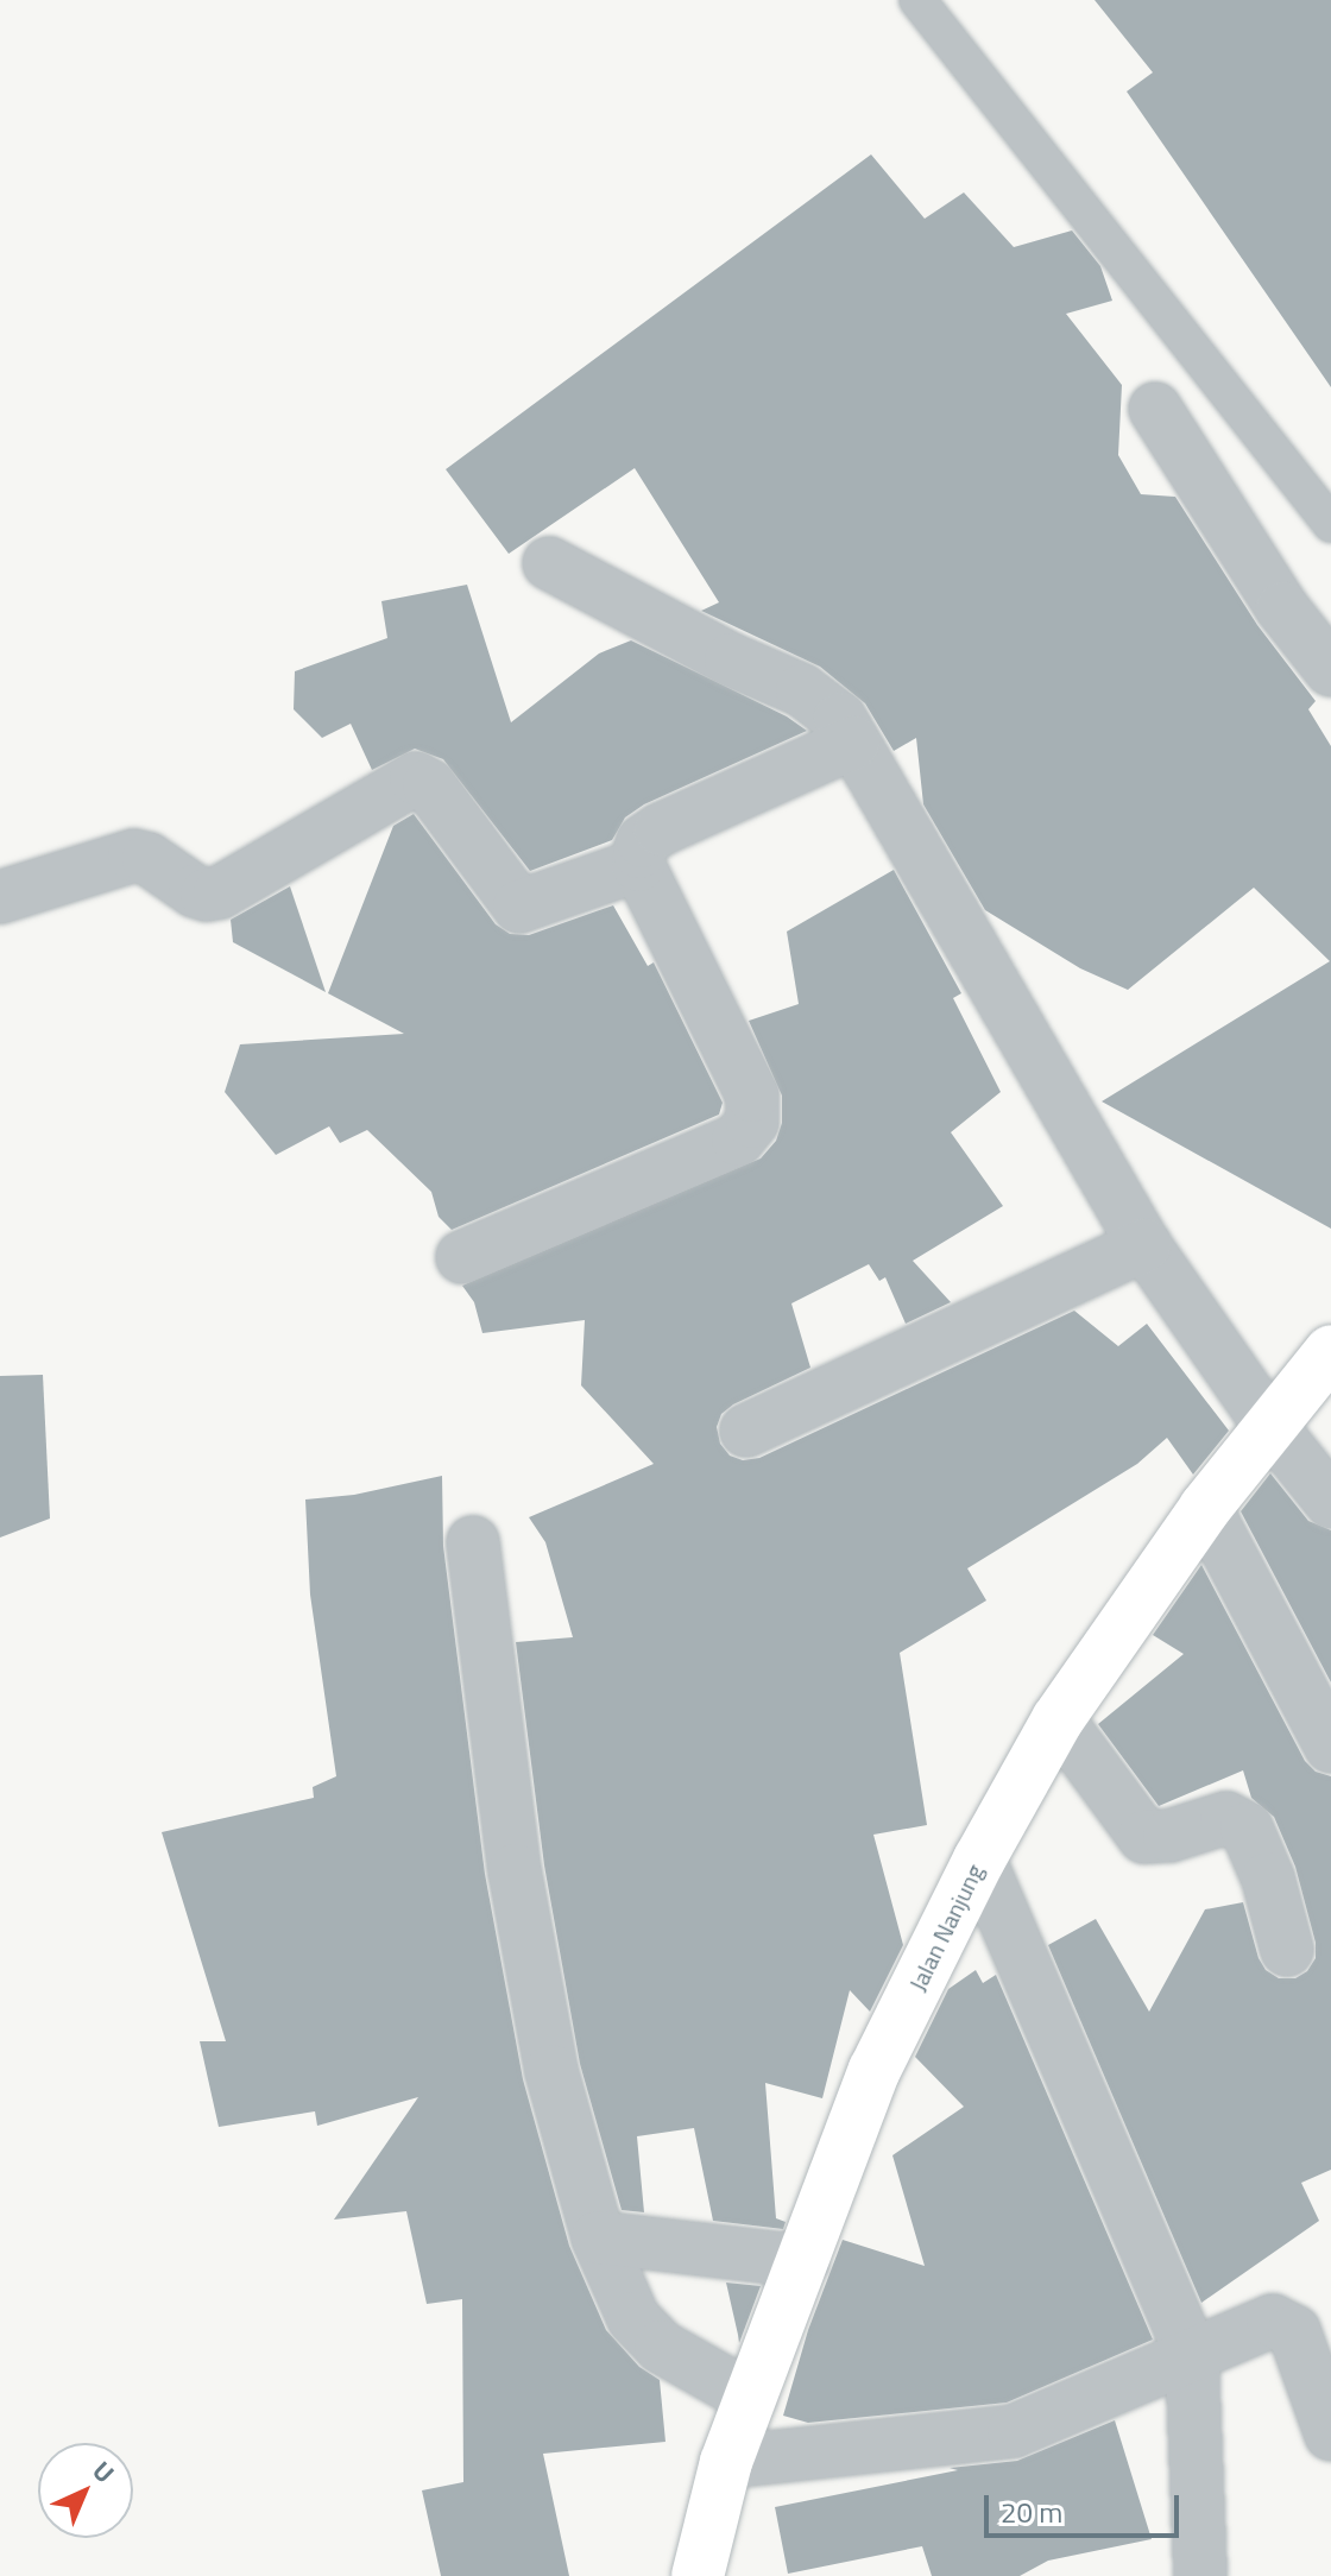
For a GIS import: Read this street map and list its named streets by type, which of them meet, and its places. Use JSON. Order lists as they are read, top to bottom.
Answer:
{
  "streets": {
    "main road": ["Jalan Nanjung"]
  },
  "scale_bar": "20 m",
  "north": "top right"
}
